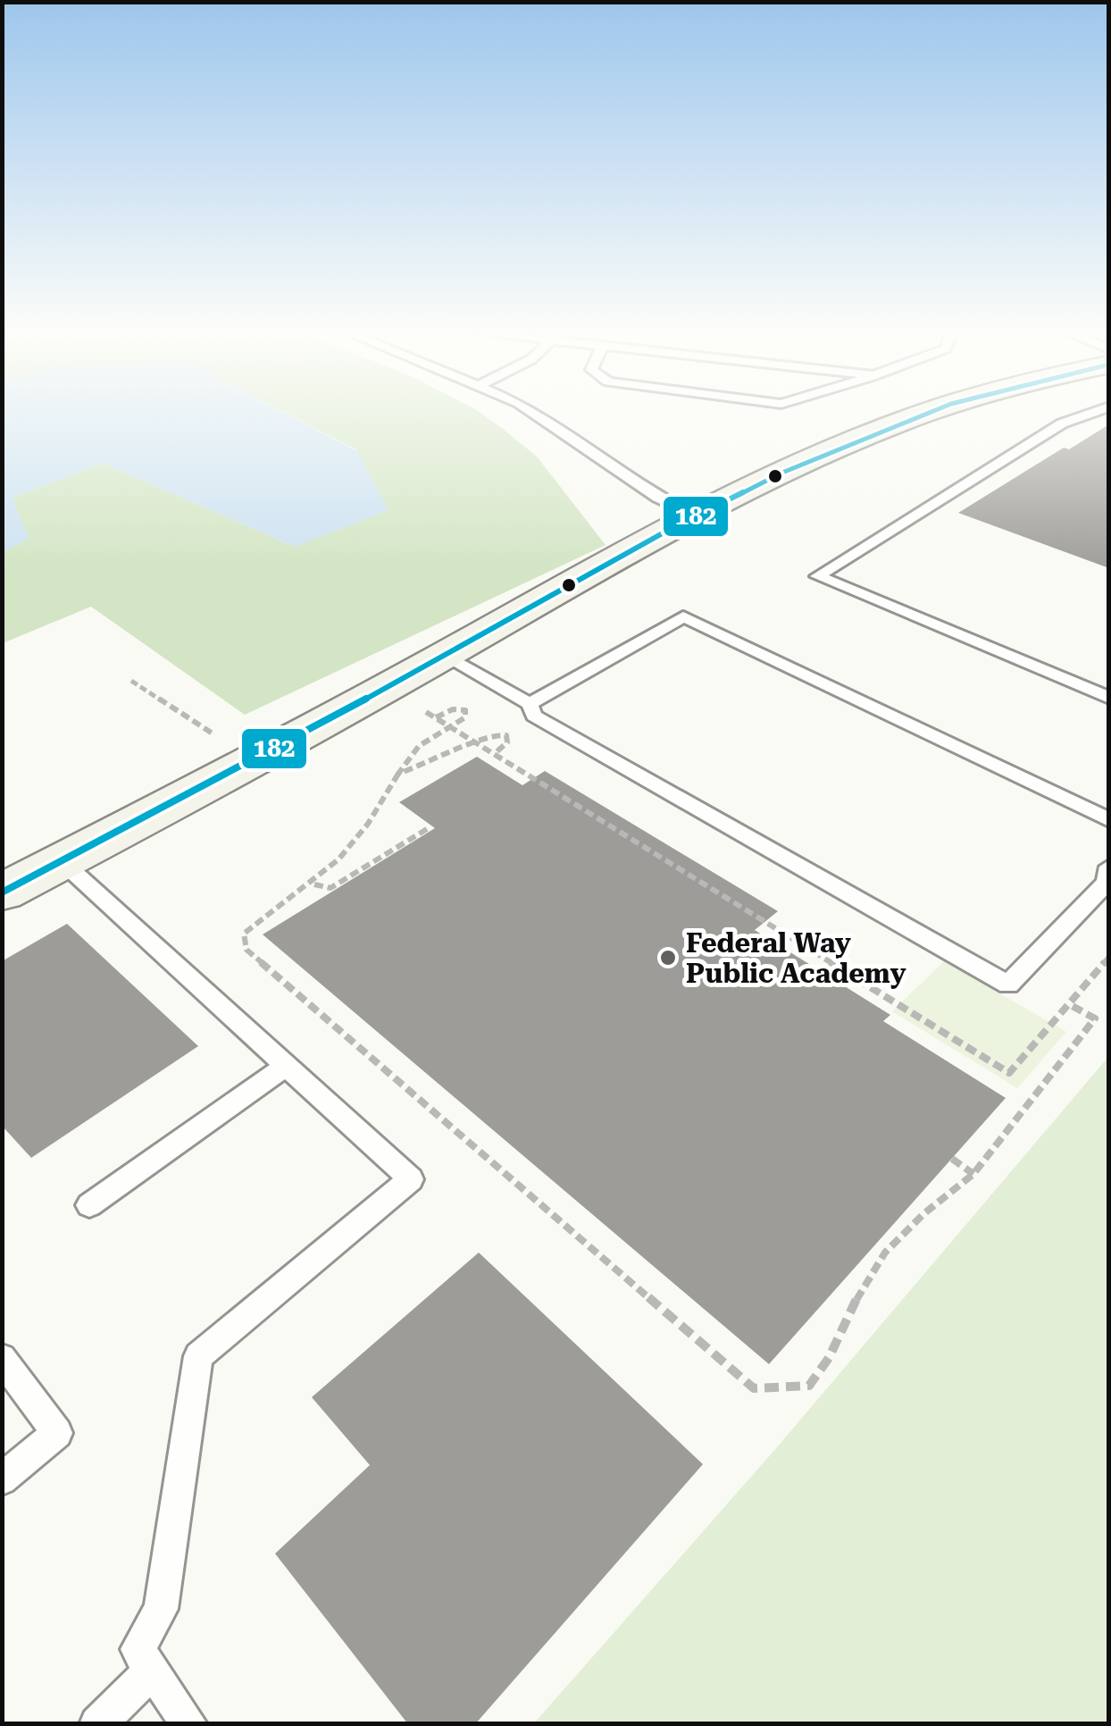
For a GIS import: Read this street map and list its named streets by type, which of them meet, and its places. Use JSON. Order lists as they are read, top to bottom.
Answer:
{
  "places": ["Federal Way Public Academy"],
  "lines": ["transit line 182"]
}
